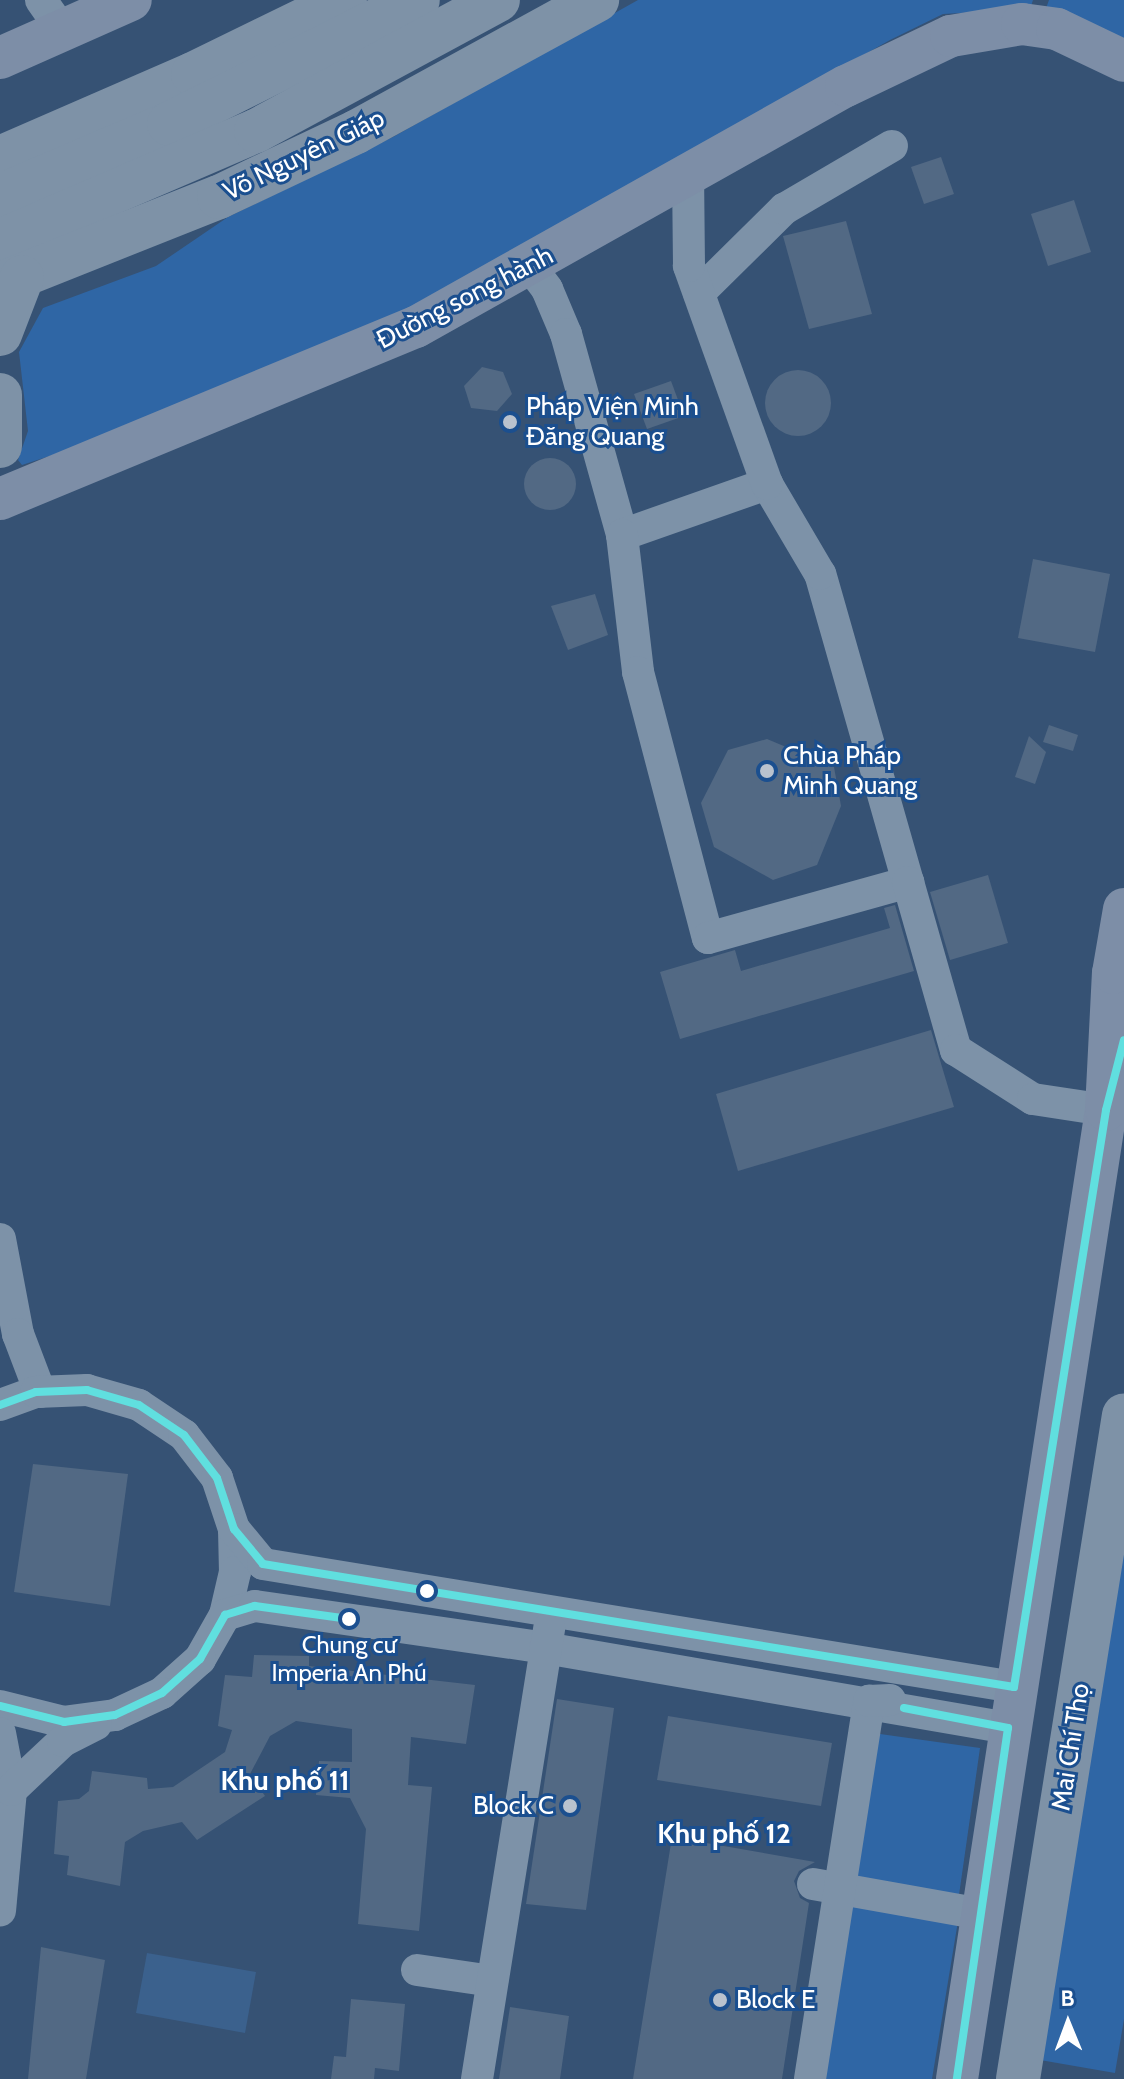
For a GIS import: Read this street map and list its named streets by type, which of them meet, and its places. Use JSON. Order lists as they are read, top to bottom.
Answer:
{
  "streets": {
    "highway": ["Võ Nguyên Giáp", "Mai Chí Thọ"],
    "main road": ["Đường song hành"]
  },
  "districts": ["Khu phố 11", "Khu phố 12"],
  "places": [
    "Pháp Viện Minh Đăng Quang",
    "Chùa Pháp Minh Quang",
    "Chung cư Imperia An Phú",
    "Block C",
    "Block E"
  ],
  "north": "top"
}
